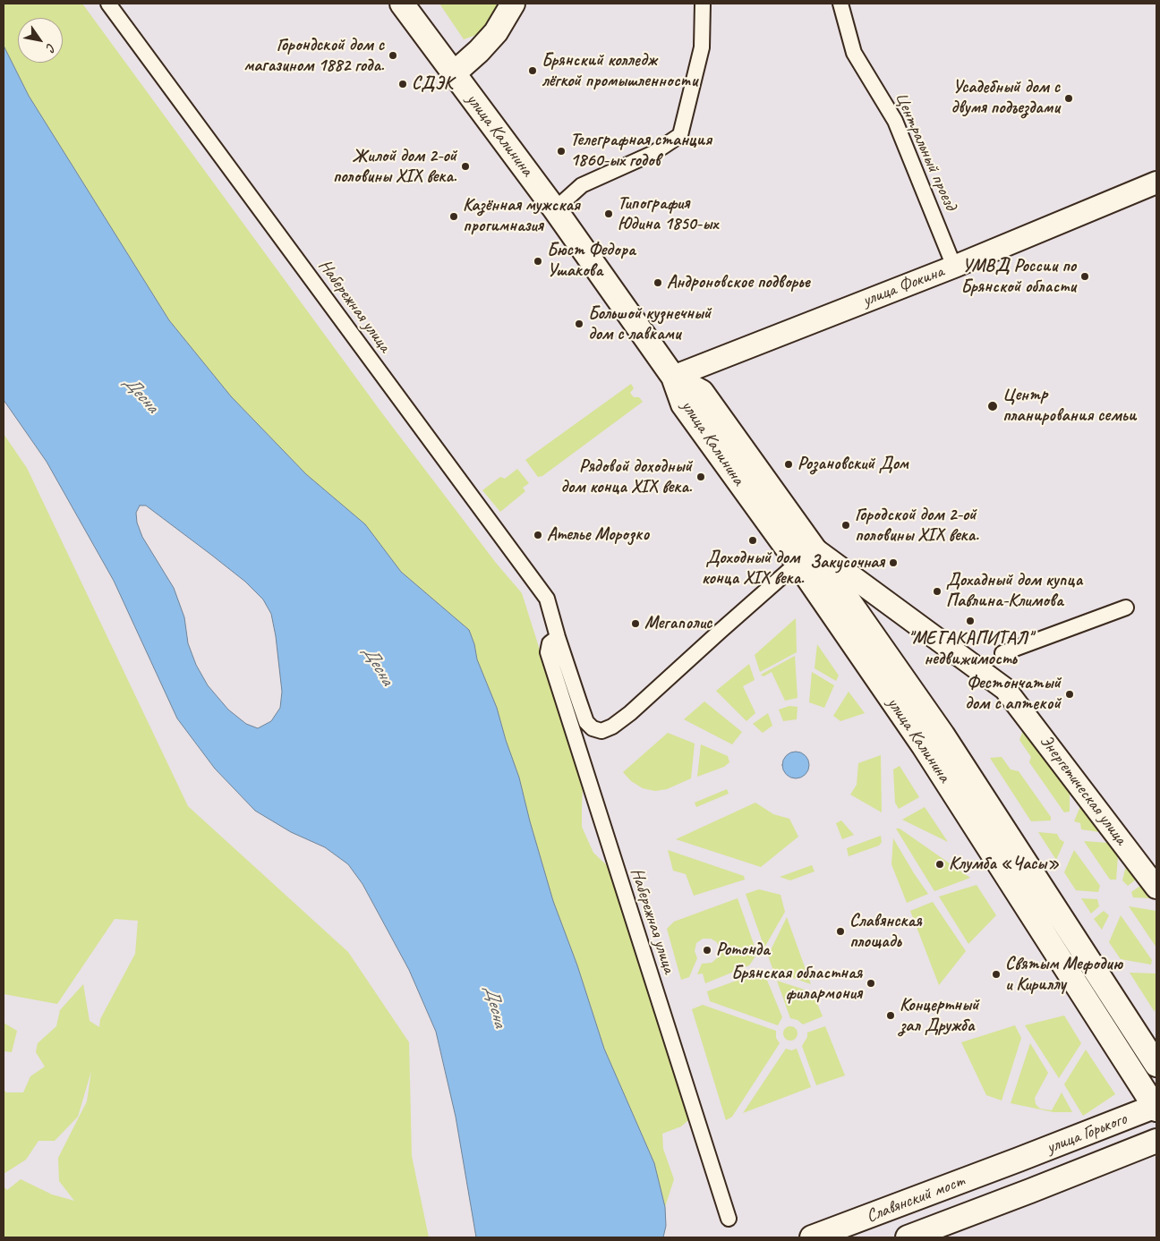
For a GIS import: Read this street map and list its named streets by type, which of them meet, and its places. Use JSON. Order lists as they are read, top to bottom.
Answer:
{
  "streets": {
    "main road": [
      "улица Калинина",
      "улица Фокина",
      "Энергетическая улица",
      "улица Горького",
      "Славянский мост"
    ],
    "street": ["Центральный проезд", "Набережная улица"]
  },
  "crossings": [
    ["улица Калинина", "улица Фокина"],
    ["улица Калинина", "Набережная улица"],
    ["улица Калинина", "Энергетическая улица"],
    ["улица Калинина", "улица Горького"],
    ["Центральный проезд", "улица Фокина"],
    ["Набережная улица", "Энергетическая улица"],
    ["улица Горького", "Славянский мост"]
  ],
  "water": ["Десна"],
  "places": [
    "Горондской дом с магазином 1882 года.",
    "Брянский колледж лёгкой промышленности",
    "СДЭК",
    "Усадебный дом с двумя подъездами",
    "Телеграфная станция 1860-ых годов",
    "Жилой дом 2-ой половины XIX века.",
    "Типография Юдина 1850-ых",
    "Казённая мужская прогимназия",
    "Бюст Федора Ушакова",
    "УМВД России по Брянской области",
    "Андроновское подворье",
    "Большой кузнечный дом с лавками",
    "Центр планирования семьи",
    "Розановский Дом",
    "Рядовой доходный дом конца XIX века.",
    "Городской дом 2-ой половины XIX века.",
    "Ателье Морозко",
    "Доходный дом конца XIX века.",
    "Закусочная",
    "Дохадный дом купца Павлина-Климова",
    "\"МЕГАКАПИТАЛ\" недвижимость",
    "Мегаполис",
    "Фестончатый дом с аптекой",
    "Клумба «Часы»",
    "Славянская площадь",
    "Ротонда",
    "Святым Мефодию и Кириллу",
    "Брянская областная филармония",
    "Концертный зал Дружба"
  ],
  "north": "bottom right"
}
